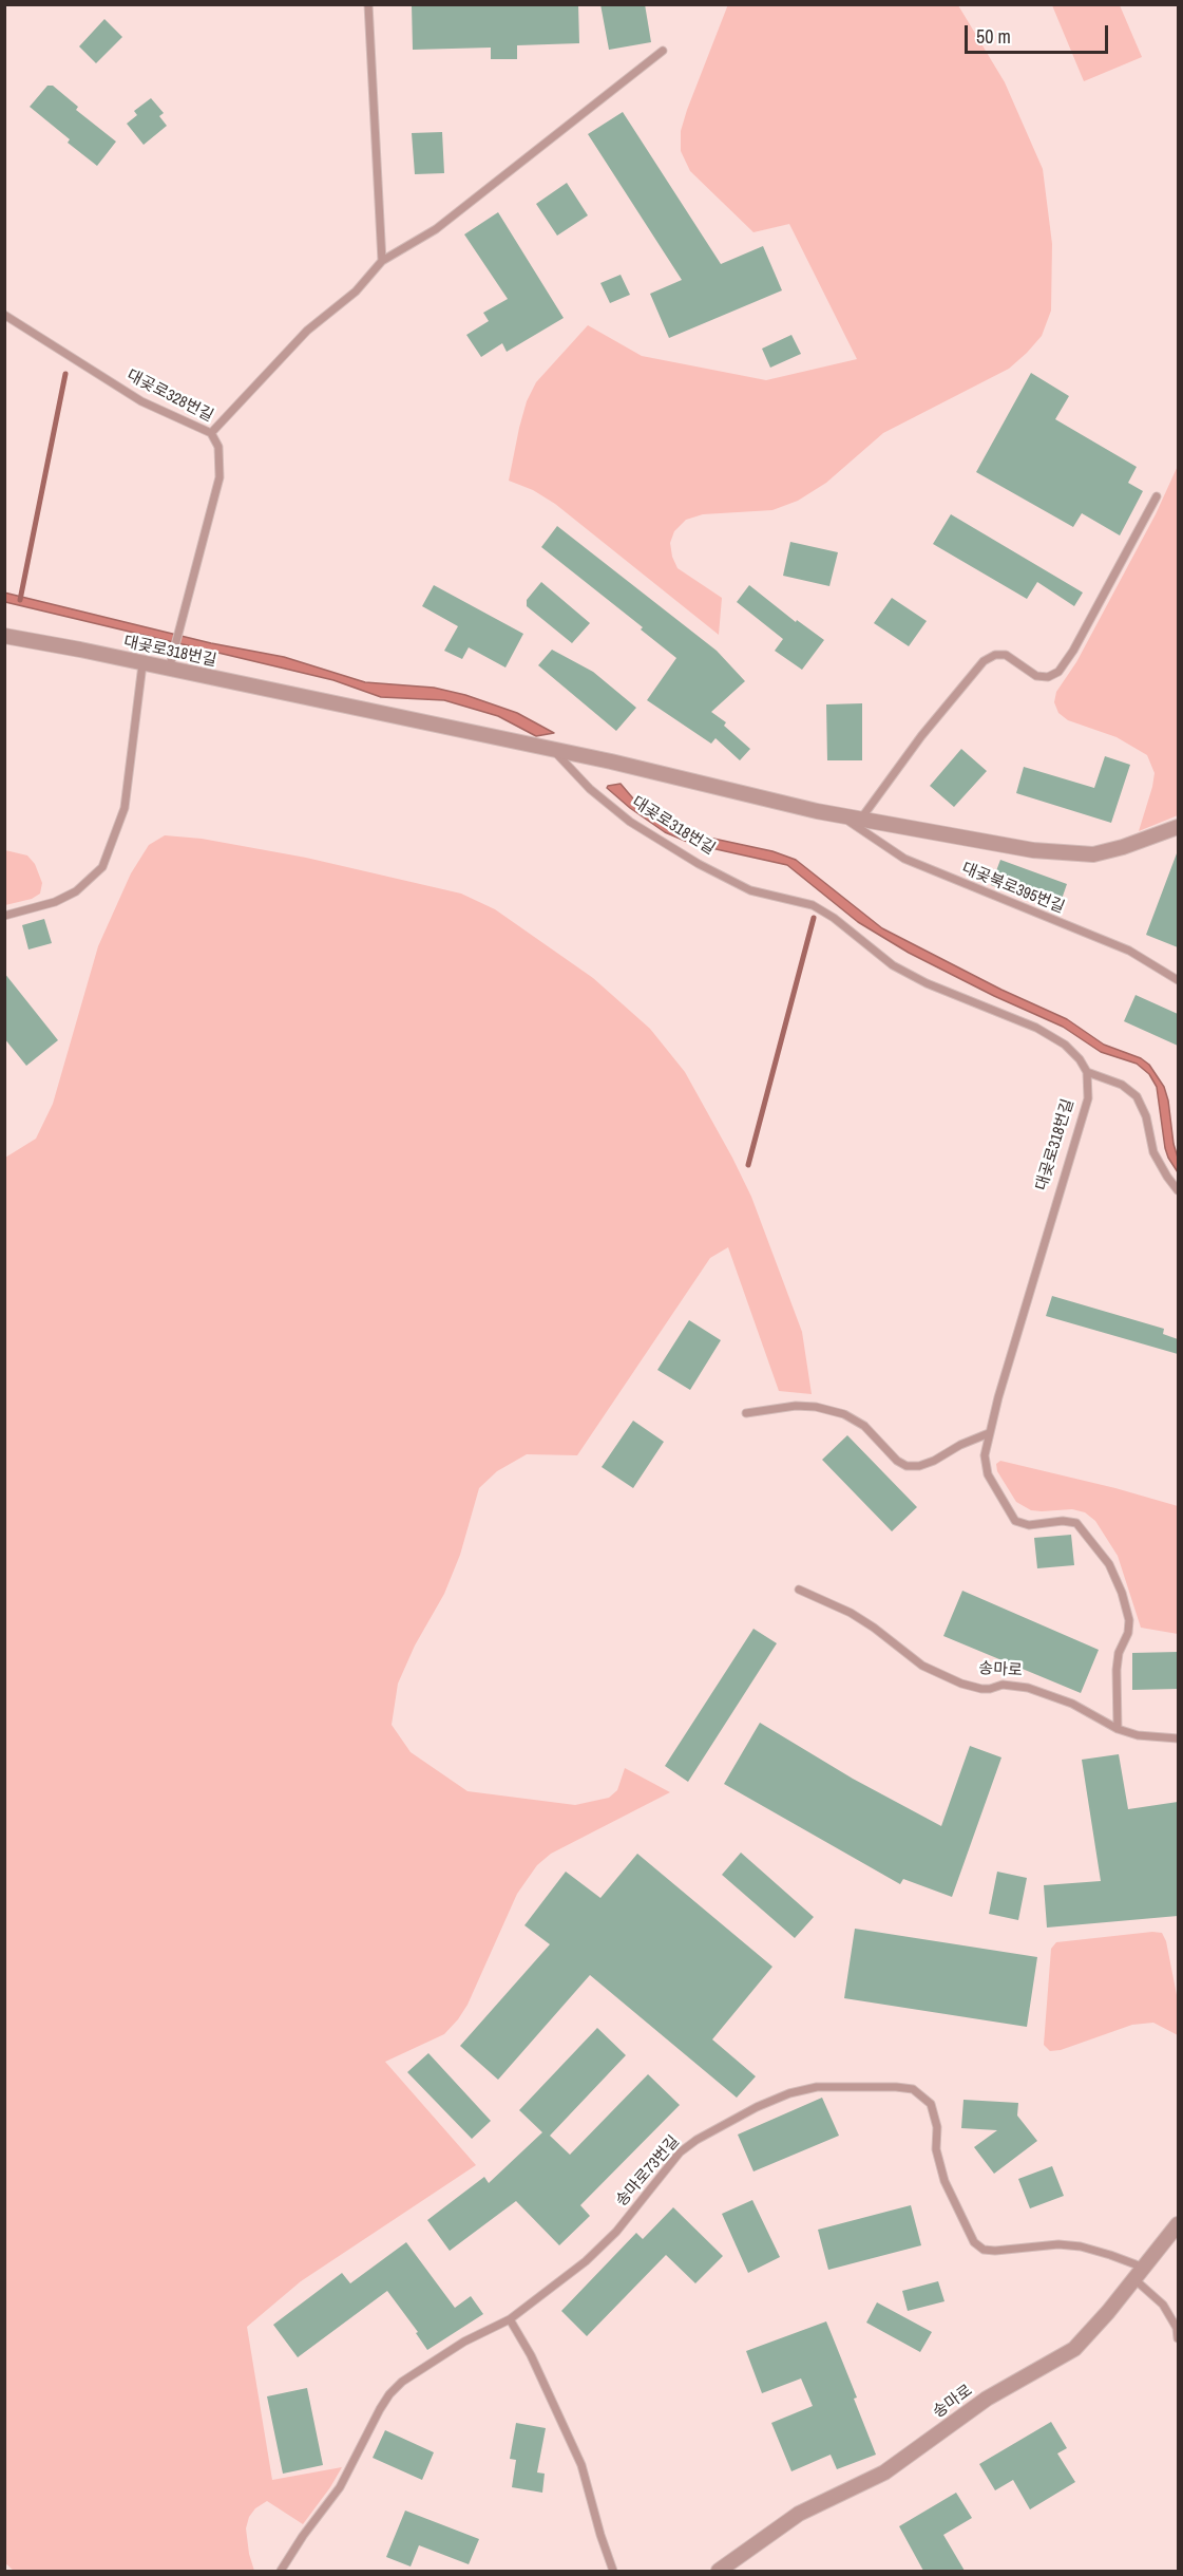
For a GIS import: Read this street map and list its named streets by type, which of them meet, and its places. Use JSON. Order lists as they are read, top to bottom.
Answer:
{
  "streets": {
    "street": ["대곶로318번길", "송마로"],
    "lane": ["대곶로328번길", "대곶북로395번길", "송마로73번길"]
  },
  "crossings": [
    ["대곶로328번길", "대곶로318번길"],
    ["대곶로318번길", "대곶북로395번길"],
    ["대곶로318번길", "송마로"],
    ["송마로", "송마로73번길"]
  ],
  "scale_bar": "50 m"
}
